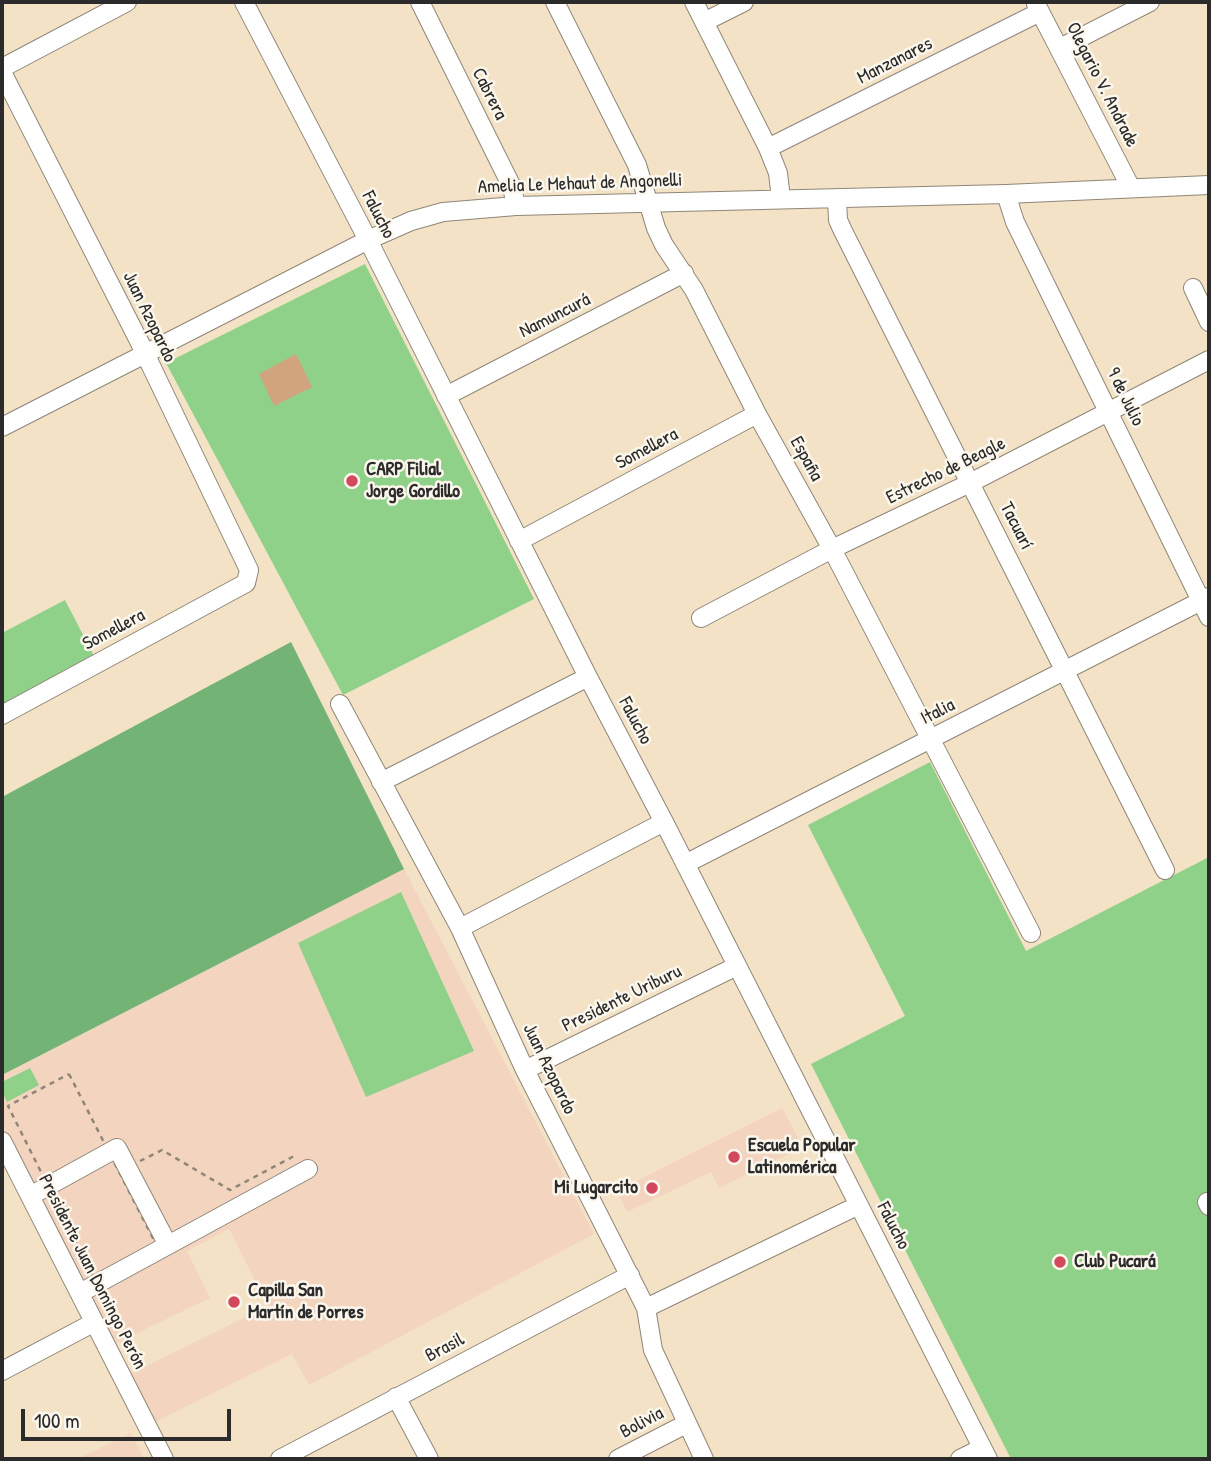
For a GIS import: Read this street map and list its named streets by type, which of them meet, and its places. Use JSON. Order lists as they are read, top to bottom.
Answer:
{
  "streets": {
    "street": [
      "Manzanares",
      "Olegario V. Andrade",
      "Cabrera",
      "Amelia Le Mehaut de Angonelli",
      "Falucho",
      "Namuncurá",
      "Juan Azopardo",
      "9 de Julio",
      "Somellera",
      "España",
      "Estrecho de Beagle",
      "Tacuarí",
      "Italia",
      "Presidente Uriburu",
      "Presidente Juan Domingo Perón",
      "Brasil",
      "Bolivia"
    ]
  },
  "crossings": [
    ["Manzanares", "Olegario V. Andrade"],
    ["Olegario V. Andrade", "Amelia Le Mehaut de Angonelli"],
    ["Cabrera", "Amelia Le Mehaut de Angonelli"],
    ["Amelia Le Mehaut de Angonelli", "Falucho"],
    ["Amelia Le Mehaut de Angonelli", "Juan Azopardo"],
    ["Amelia Le Mehaut de Angonelli", "9 de Julio"],
    ["Amelia Le Mehaut de Angonelli", "España"],
    ["Amelia Le Mehaut de Angonelli", "Tacuarí"],
    ["Falucho", "Namuncurá"],
    ["Falucho", "Somellera"],
    ["Falucho", "Italia"],
    ["Falucho", "Presidente Uriburu"],
    ["Namuncurá", "España"],
    ["Juan Azopardo", "Somellera"],
    ["Juan Azopardo", "Presidente Uriburu"],
    ["Juan Azopardo", "Brasil"],
    ["Juan Azopardo", "Bolivia"],
    ["9 de Julio", "Estrecho de Beagle"],
    ["9 de Julio", "Italia"],
    ["Somellera", "España"],
    ["España", "Estrecho de Beagle"],
    ["España", "Italia"],
    ["Estrecho de Beagle", "Tacuarí"],
    ["Tacuarí", "Italia"]
  ],
  "places": [
    "CARP Filial Jorge Gordillo",
    "Escuela Popular Latinomérica",
    "Mi Lugarcito",
    "Club Pucará",
    "Capilla San Martín de Porres"
  ],
  "scale_bar": "100 m"
}
